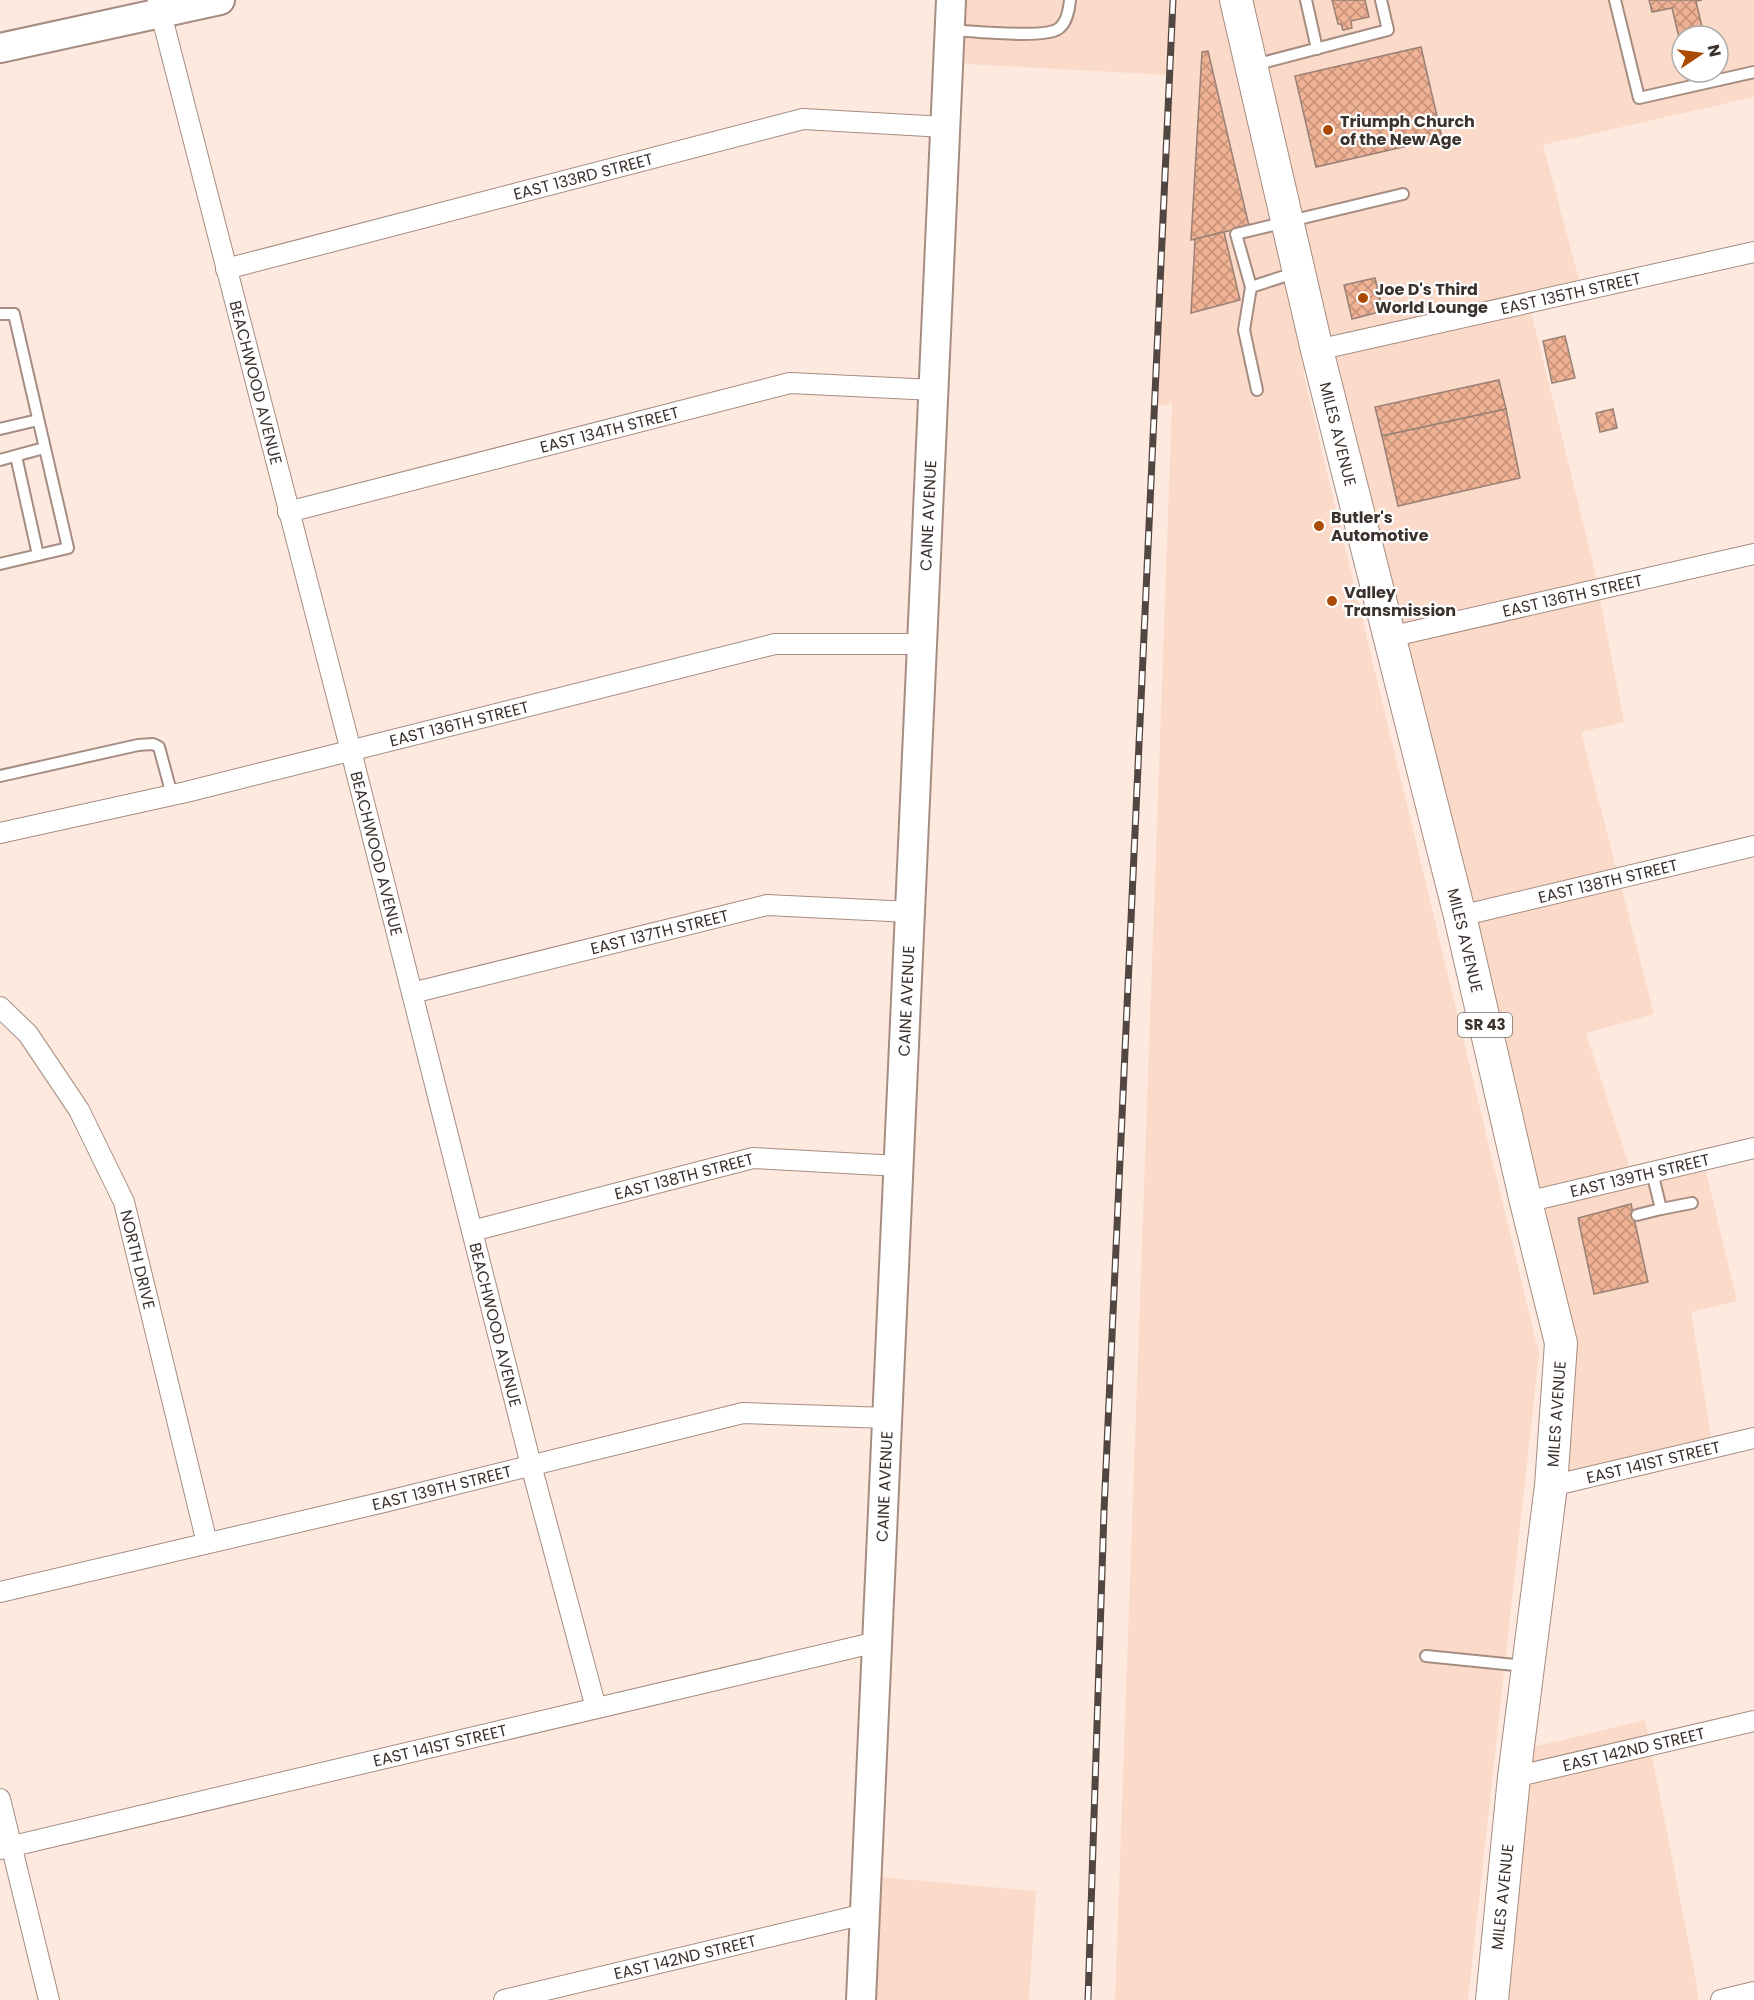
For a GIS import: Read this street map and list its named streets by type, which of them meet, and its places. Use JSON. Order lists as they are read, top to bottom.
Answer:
{
  "streets": {
    "main road": ["MILES AVENUE", "SR 43"],
    "street": [
      "EAST 133RD STREET",
      "EAST 135TH STREET",
      "BEACHWOOD AVENUE",
      "EAST 134TH STREET",
      "CAINE AVENUE",
      "EAST 136TH STREET",
      "EAST 138TH STREET",
      "EAST 137TH STREET",
      "EAST 139TH STREET",
      "NORTH DRIVE",
      "EAST 141ST STREET",
      "EAST 142ND STREET"
    ]
  },
  "crossings": [
    ["EAST 133RD STREET", "BEACHWOOD AVENUE"],
    ["EAST 133RD STREET", "CAINE AVENUE"],
    ["EAST 135TH STREET", "MILES AVENUE"],
    ["BEACHWOOD AVENUE", "EAST 134TH STREET"],
    ["BEACHWOOD AVENUE", "EAST 136TH STREET"],
    ["BEACHWOOD AVENUE", "EAST 138TH STREET"],
    ["BEACHWOOD AVENUE", "EAST 137TH STREET"],
    ["BEACHWOOD AVENUE", "EAST 139TH STREET"],
    ["BEACHWOOD AVENUE", "EAST 141ST STREET"],
    ["EAST 134TH STREET", "CAINE AVENUE"],
    ["MILES AVENUE", "EAST 136TH STREET"],
    ["MILES AVENUE", "EAST 138TH STREET"],
    ["MILES AVENUE", "EAST 139TH STREET"],
    ["MILES AVENUE", "EAST 141ST STREET"],
    ["MILES AVENUE", "EAST 142ND STREET"],
    ["CAINE AVENUE", "EAST 136TH STREET"],
    ["CAINE AVENUE", "EAST 138TH STREET"],
    ["CAINE AVENUE", "EAST 137TH STREET"],
    ["CAINE AVENUE", "EAST 139TH STREET"],
    ["CAINE AVENUE", "EAST 141ST STREET"],
    ["CAINE AVENUE", "EAST 142ND STREET"],
    ["EAST 139TH STREET", "NORTH DRIVE"]
  ],
  "places": [
    "Triumph Church of the New Age",
    "Joe D's Third World Lounge",
    "Butler's Automotive",
    "Valley Transmission"
  ],
  "north": "right"
}
